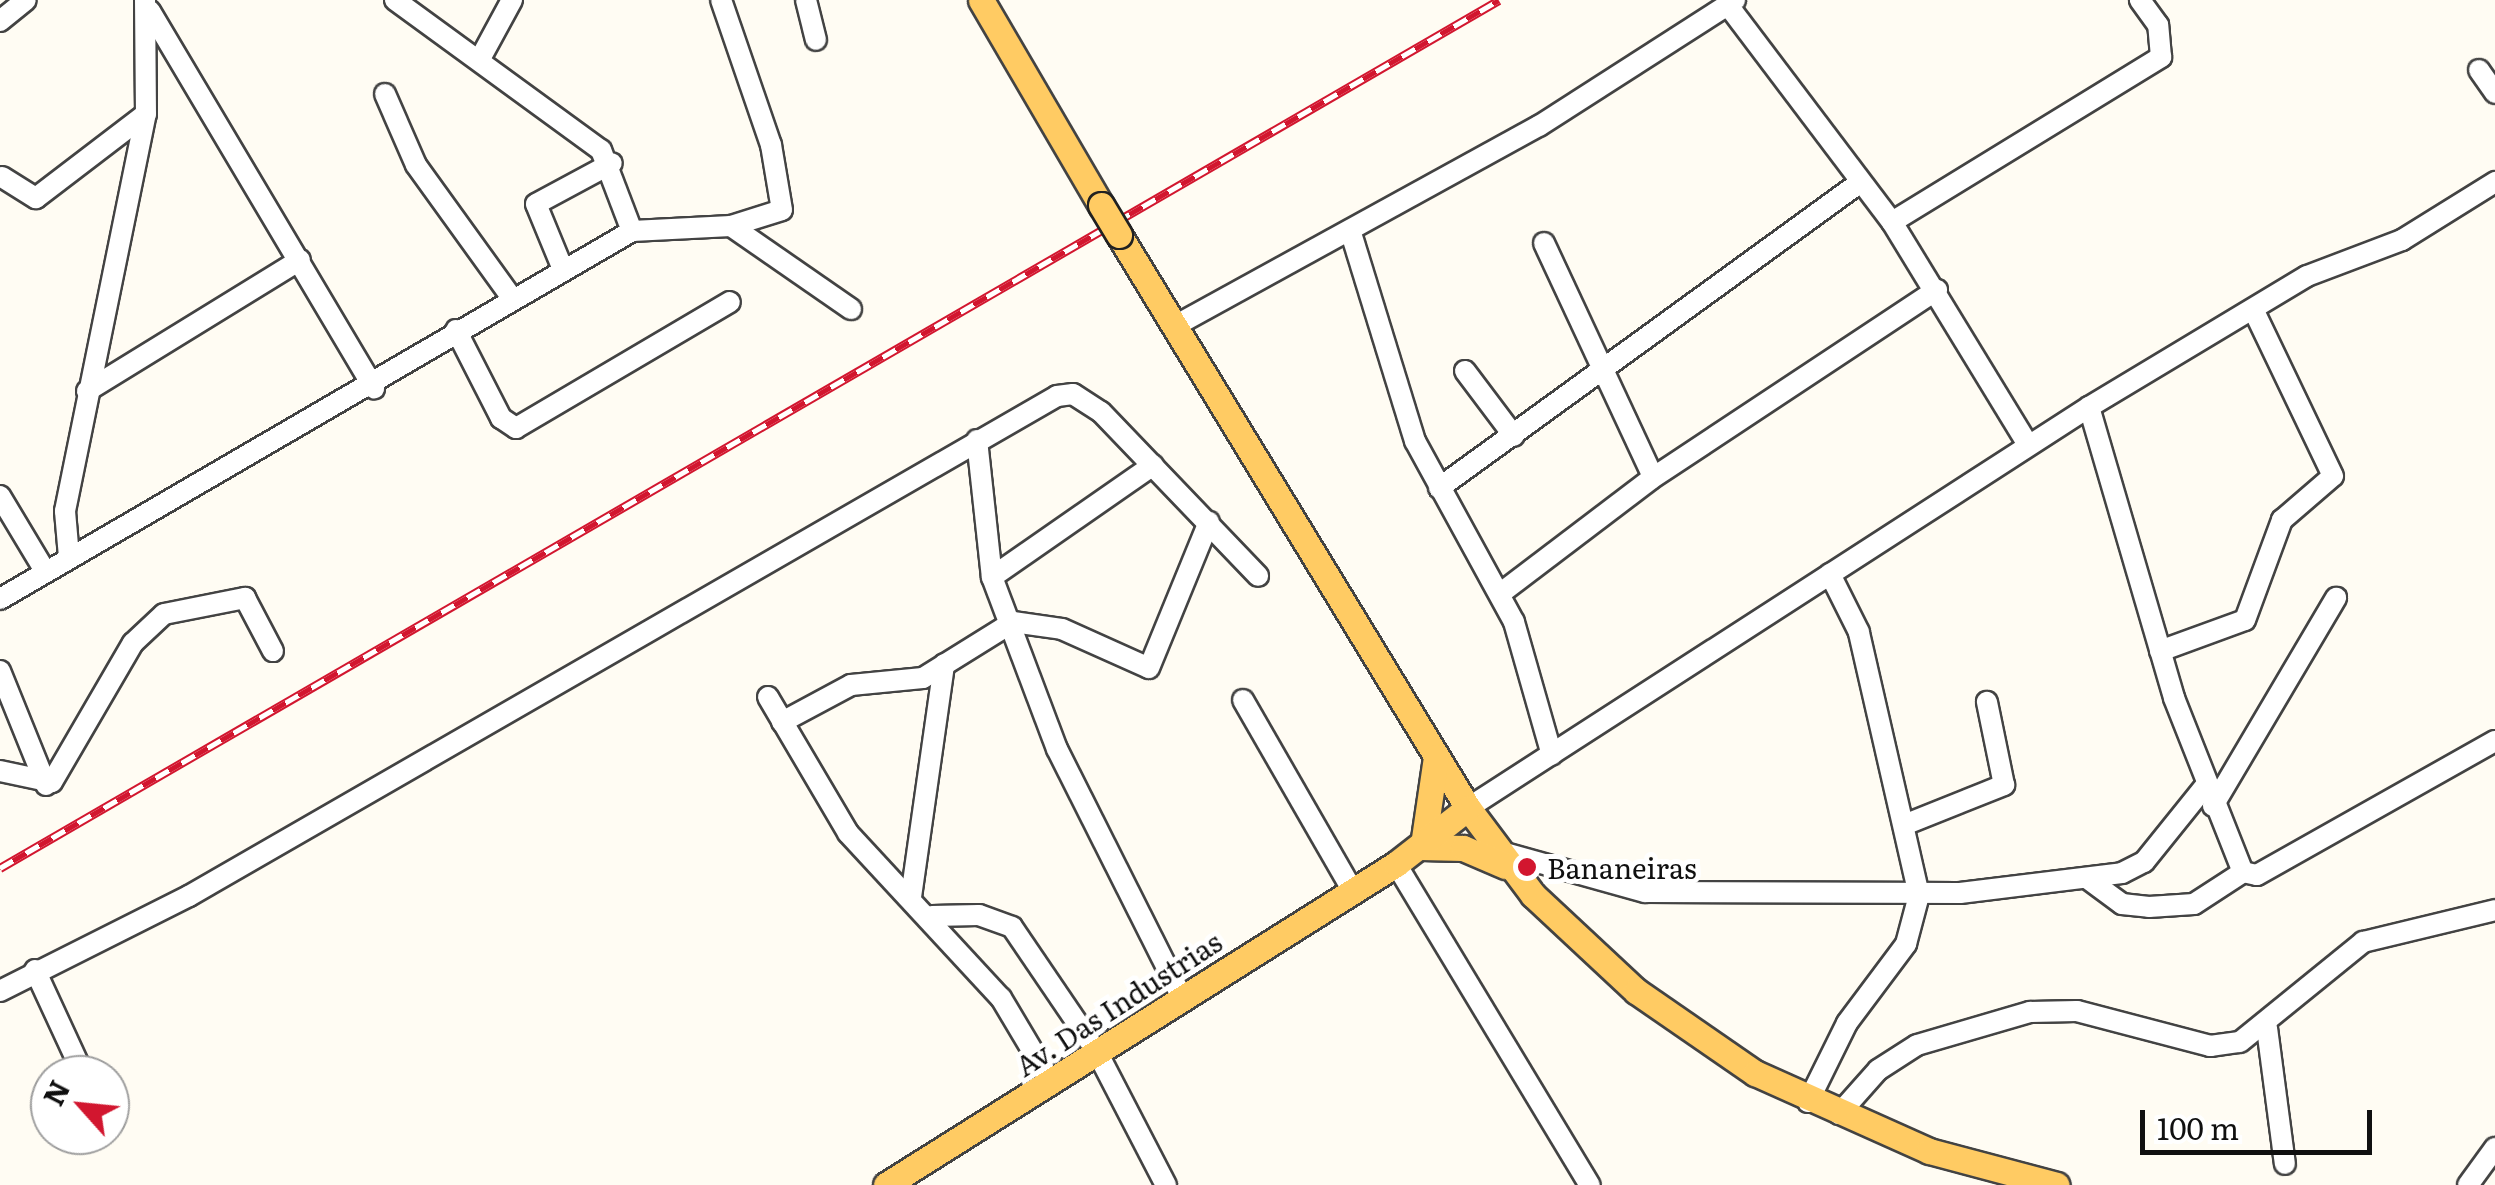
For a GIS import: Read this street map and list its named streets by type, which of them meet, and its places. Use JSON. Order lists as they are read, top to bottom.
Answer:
{
  "streets": {
    "main road": ["Av. Das Industrias"]
  },
  "places": ["Bananeiras"],
  "scale_bar": "100 m",
  "north": "top left"
}
